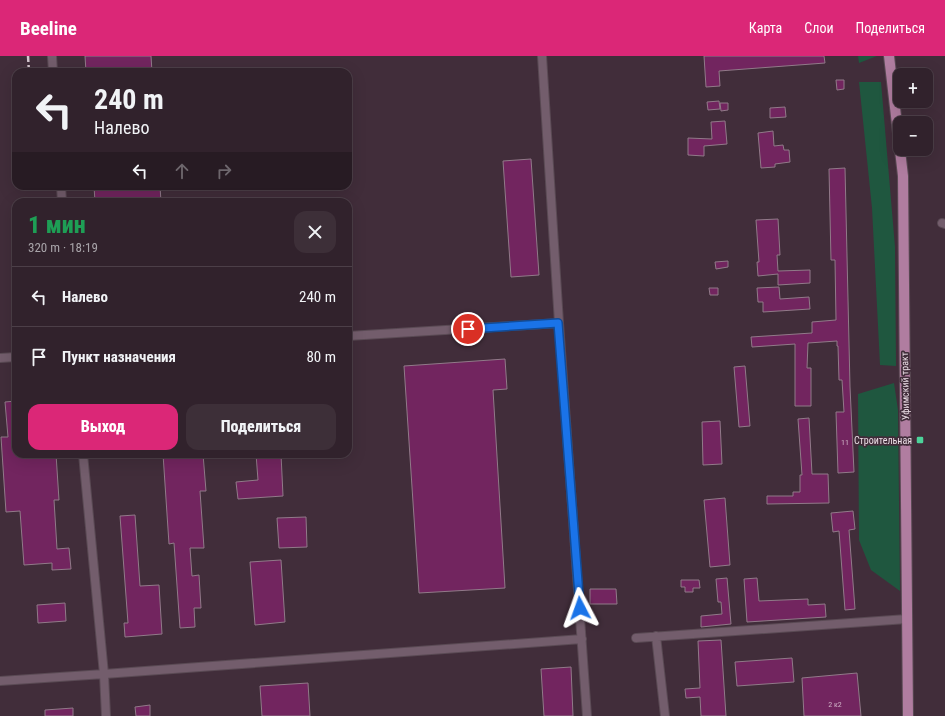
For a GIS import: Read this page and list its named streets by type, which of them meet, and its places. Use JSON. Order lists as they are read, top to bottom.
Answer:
{
  "streets": {
    "main road": ["Уфимский тракт"]
  },
  "places": {
    "transit": ["Строительная"]
  },
  "house_numbers": ["11", "2 к2"],
  "page": {
    "header": "Beeline",
    "nav": ["Карта", "Слои", "Поделиться"],
    "map_buttons": ["+", "−"],
    "turn": ["240 m", "Налево"],
    "heading": ["1 мин", "320 m · 18:19"],
    "list": [
      {
        "name": "Налево",
        "value": "240 m"
      },
      {
        "name": "Пункт назначения",
        "value": "80 m"
      }
    ],
    "buttons": ["Выход", "Поделиться"]
  }
}
